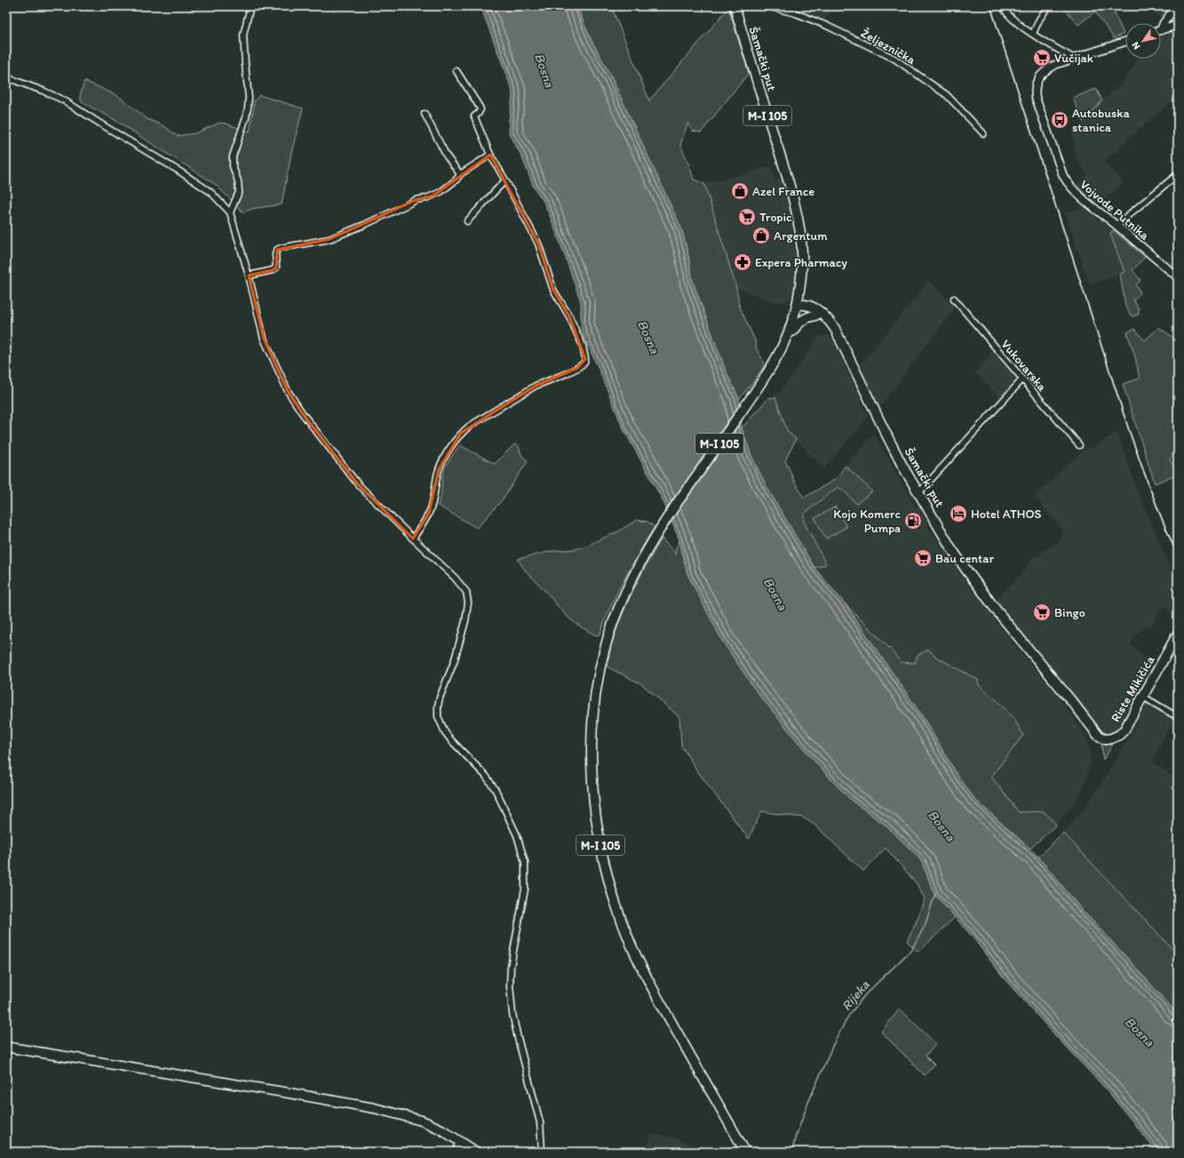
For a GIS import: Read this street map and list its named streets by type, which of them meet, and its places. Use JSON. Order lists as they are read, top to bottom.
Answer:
{
  "streets": {
    "main road": ["Šamački put", "M-I 105", "Riste Mikičića"],
    "street": ["Željeznička", "Vojvode Putnika", "Vukovarska"]
  },
  "crossings": [
    ["Šamački put", "M-I 105"],
    ["Šamački put", "Riste Mikičića"]
  ],
  "water": ["Bosna", "Rijeka"],
  "places": {
    "supermarket": [
      "Vučijak",
      "Tropic",
      "Bau centar",
      "Bingo"
    ],
    "bus stop": ["Autobuska stanica"],
    "shop": ["Azel France", "Argentum"],
    "pharmacy": ["Expera Pharmacy"],
    "hotel": ["Hotel ATHOS"],
    "fuel station": ["Kojo Komerc Pumpa"]
  },
  "north": "bottom left"
}
